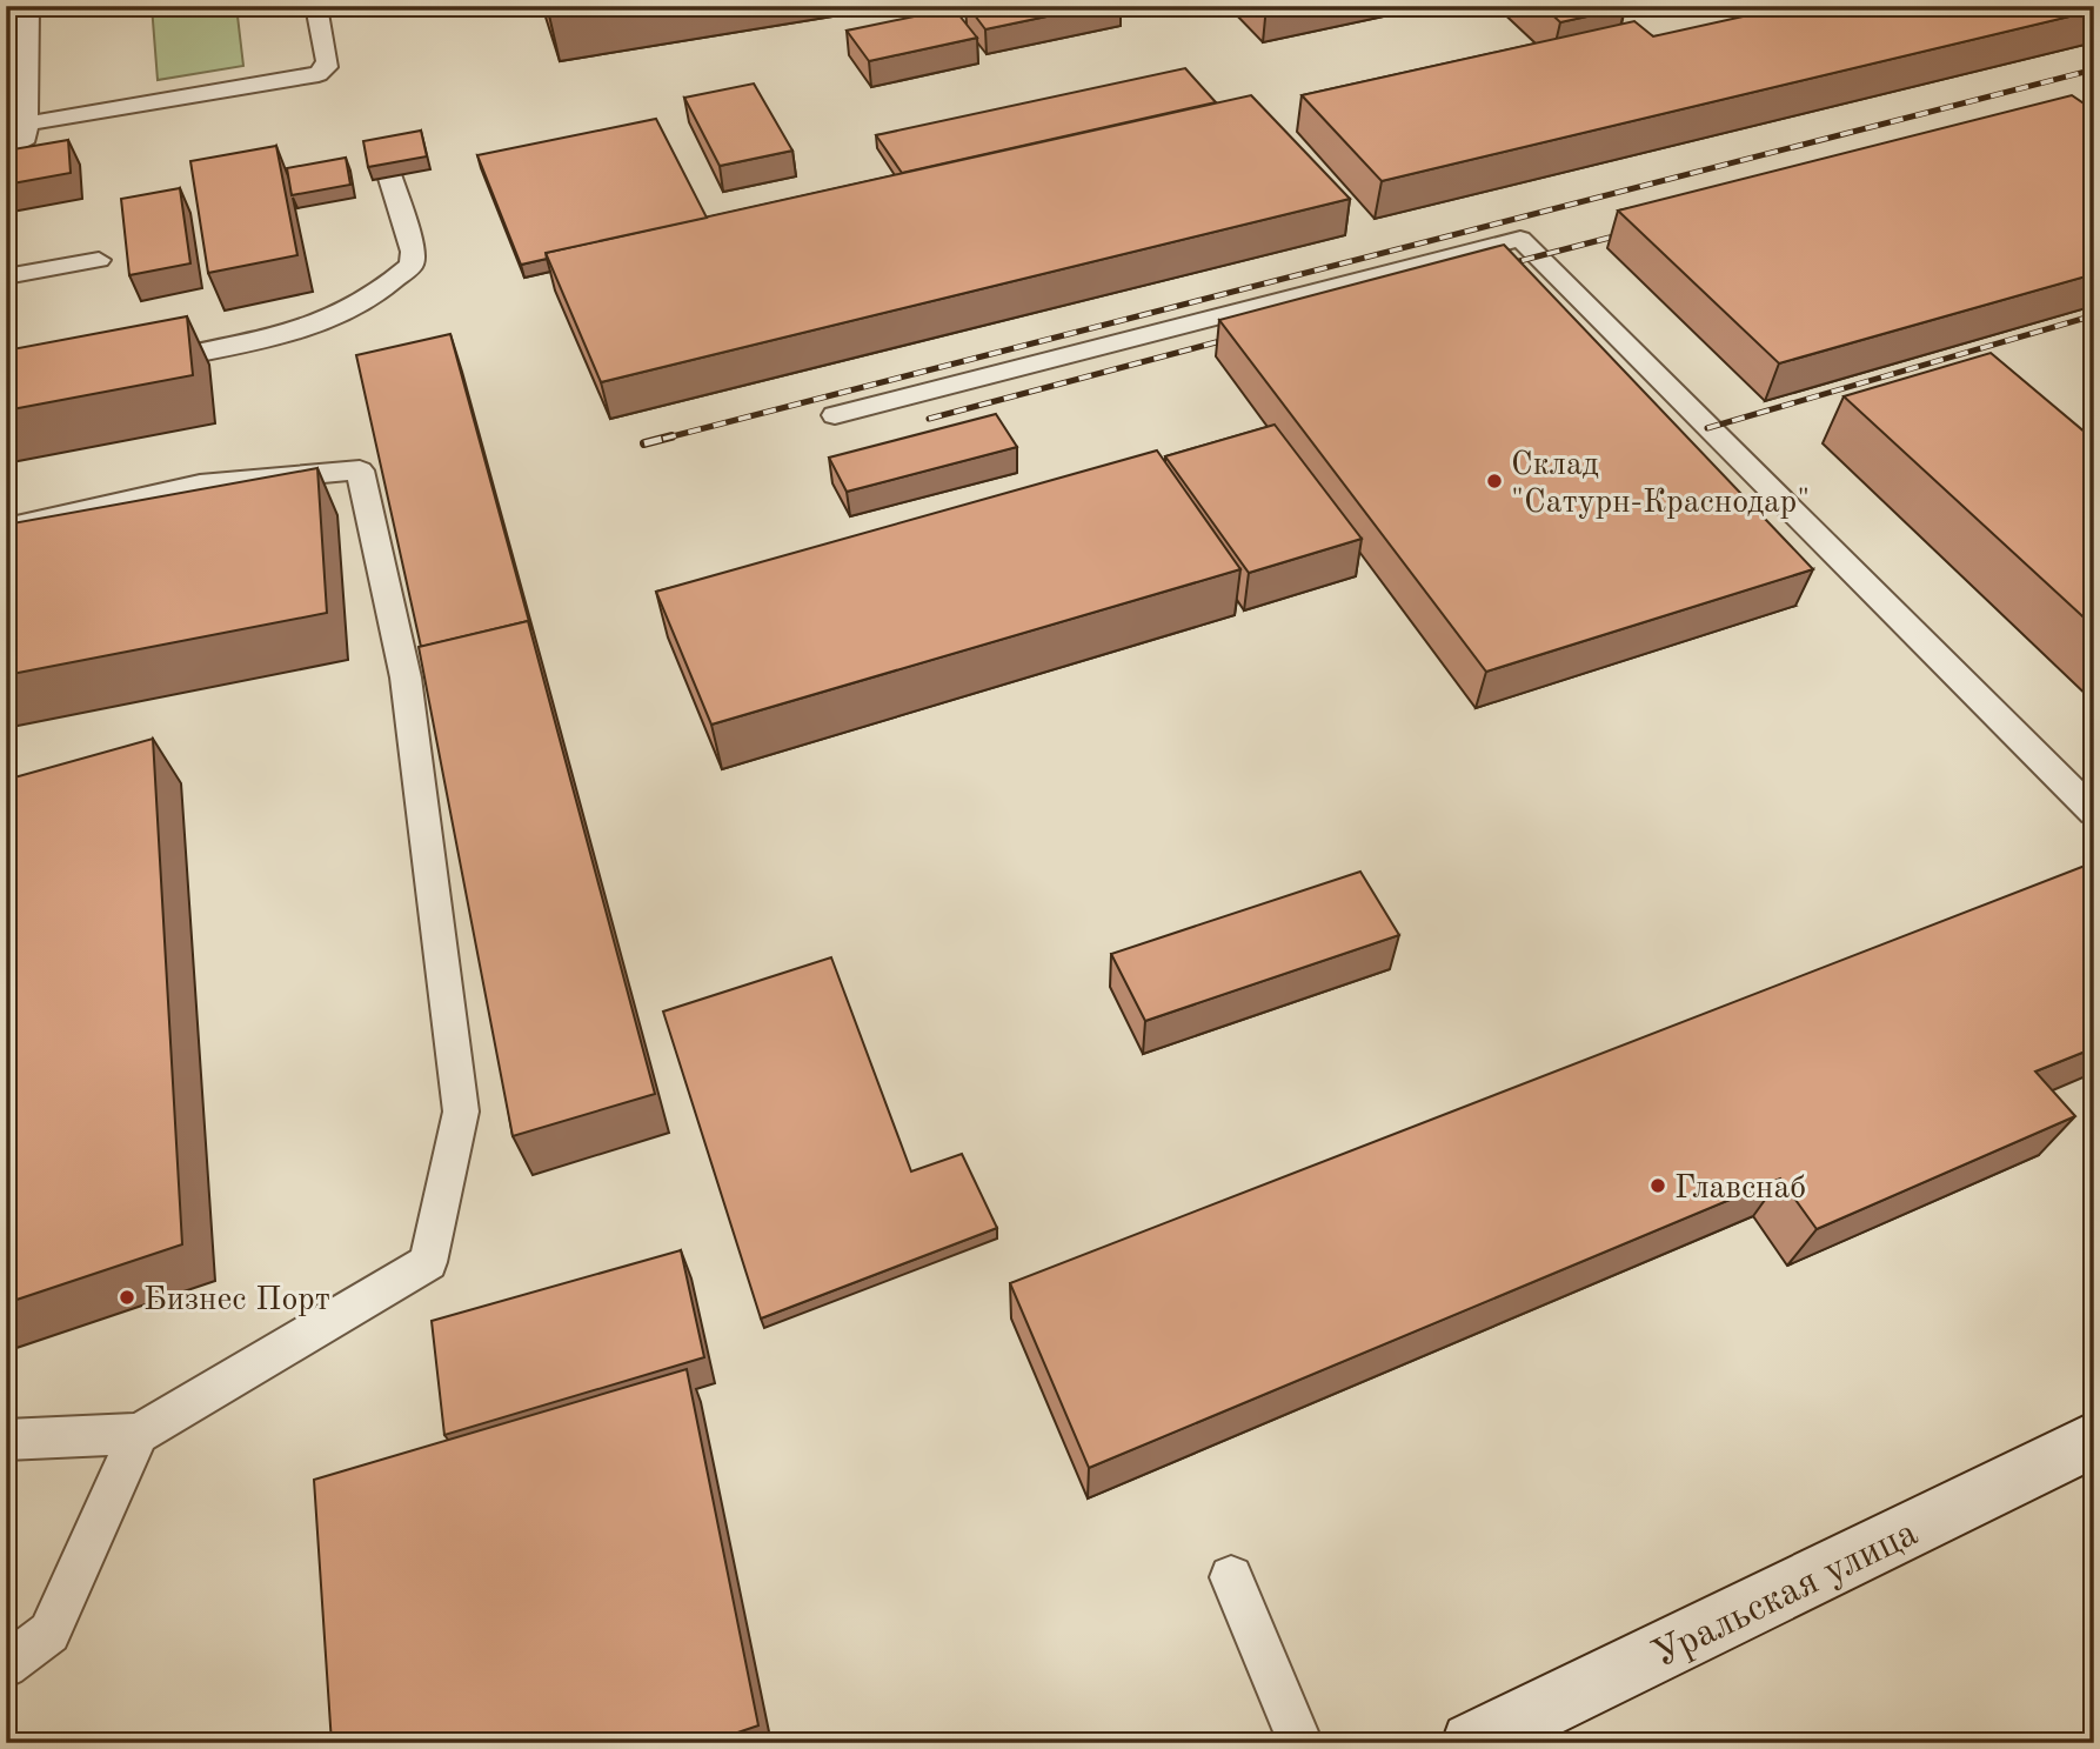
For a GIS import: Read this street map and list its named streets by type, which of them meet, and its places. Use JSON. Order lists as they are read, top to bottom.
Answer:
{
  "streets": {
    "main road": ["Уральская улица"]
  },
  "places": ["Склад \"Сатурн-Краснодар\"", "Главснаб", "Бизнес Порт"]
}
